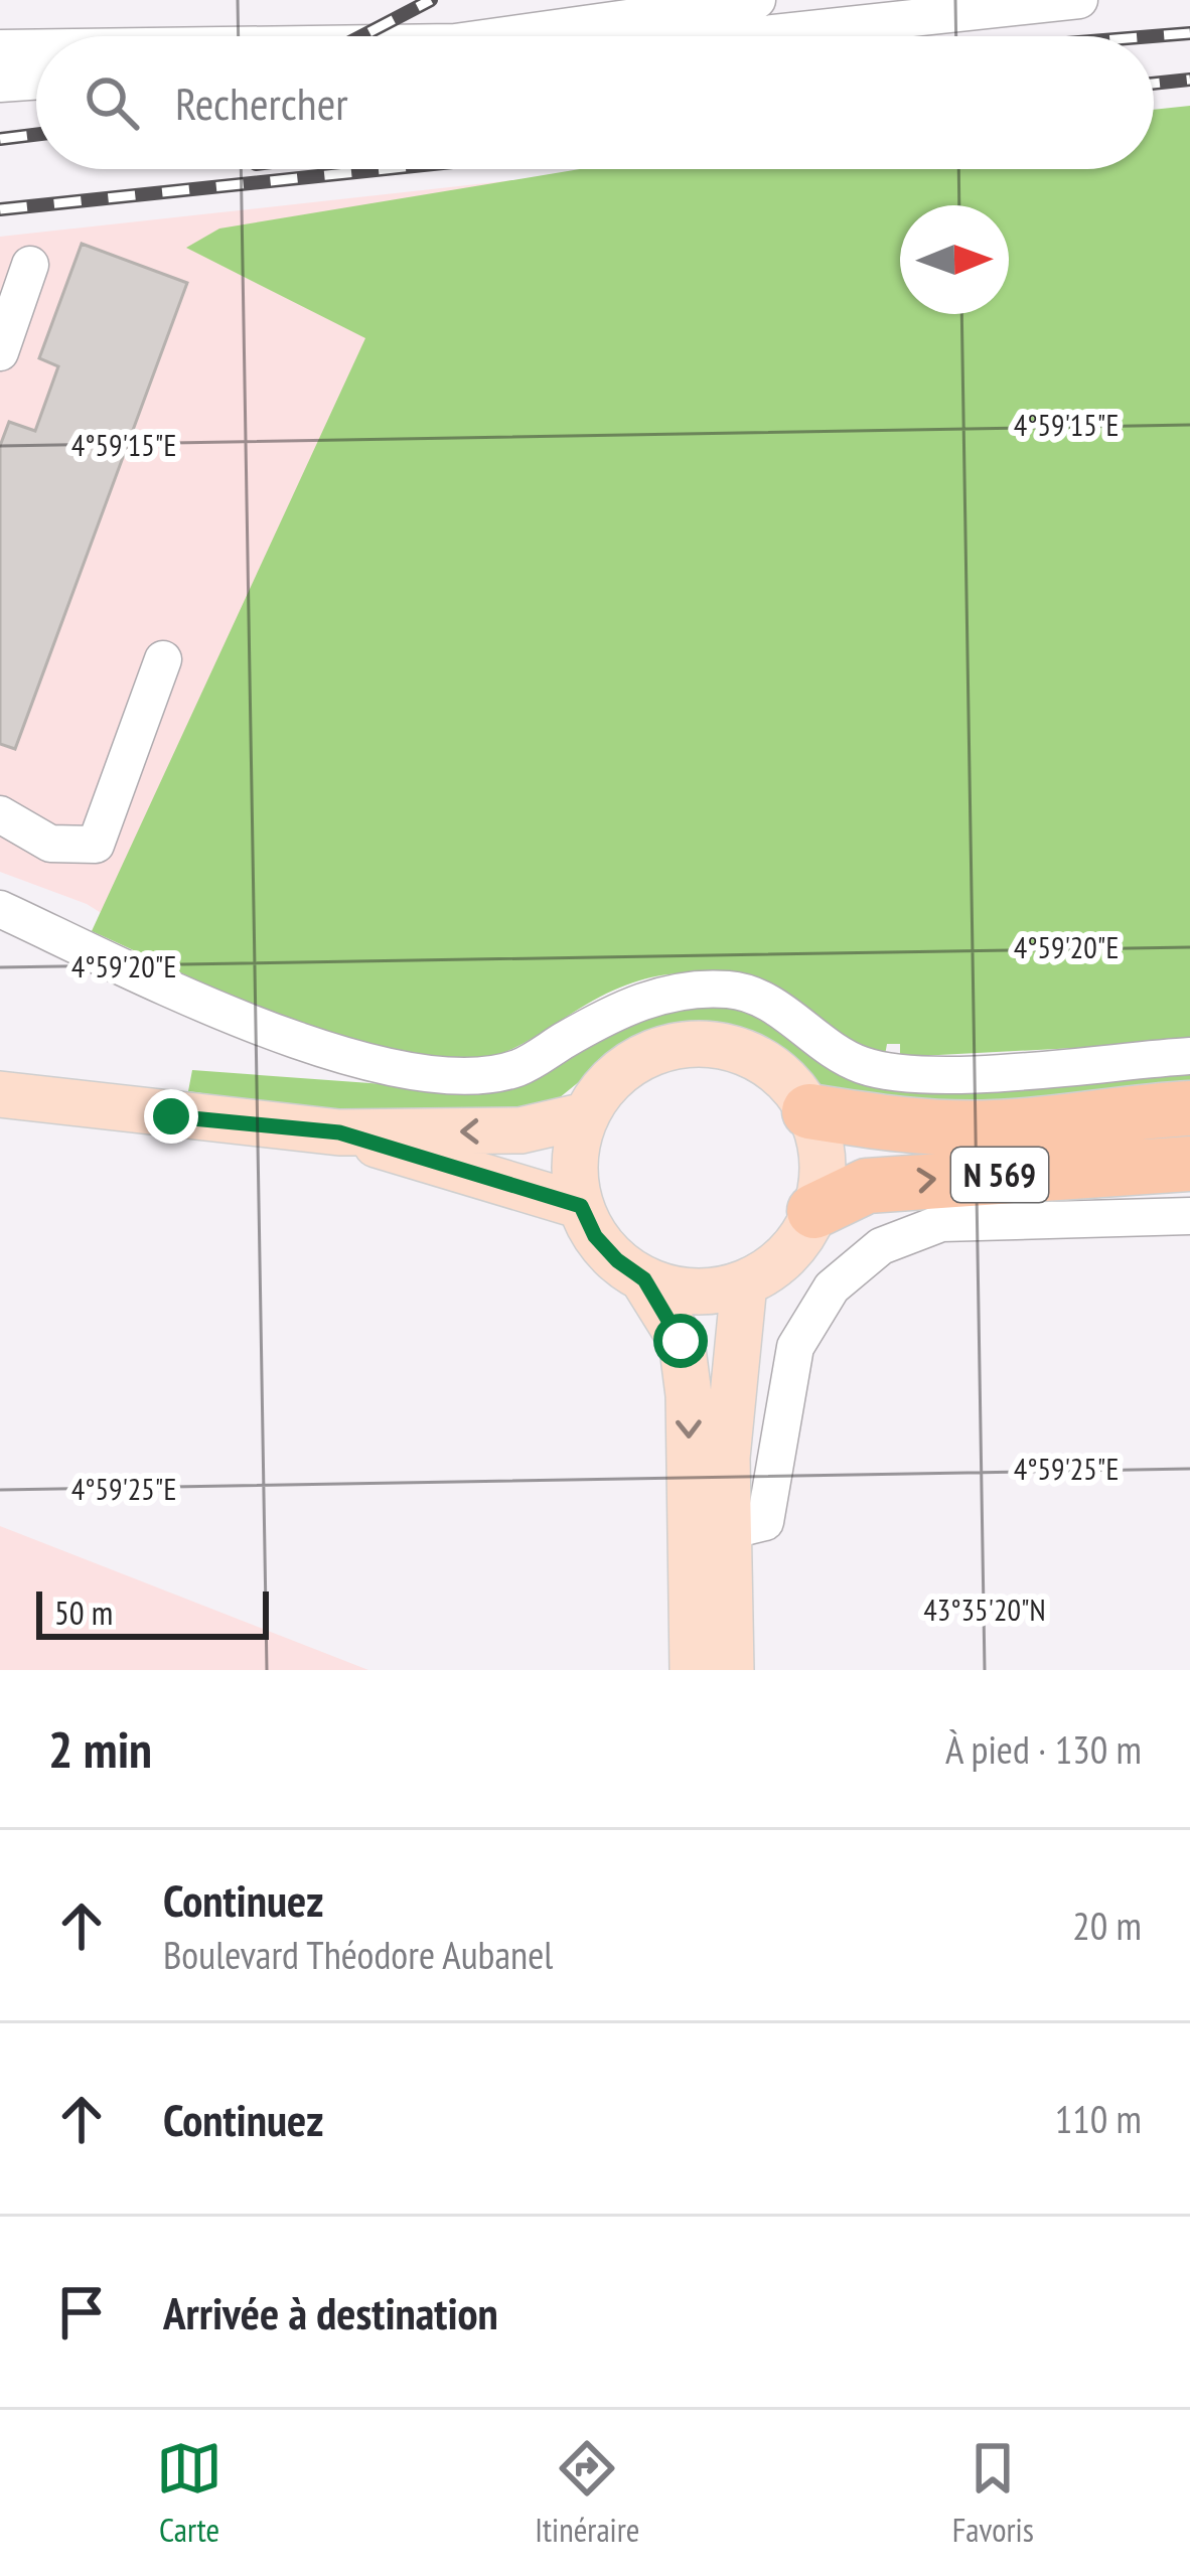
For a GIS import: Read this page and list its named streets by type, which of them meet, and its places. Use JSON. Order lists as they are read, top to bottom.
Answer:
{
  "streets": {
    "highway": ["N 569"]
  },
  "scale_bar": "50 m",
  "north": "right",
  "page": {
    "search": "Rechercher",
    "scale": "50 m",
    "heading": ["2 min", "À pied · 130 m"],
    "list": [
      ["Continuez", "Boulevard Théodore Aubanel", "20 m"],
      ["Continuez", "110 m"],
      "Arrivée à destination"
    ],
    "nav": ["Carte", "Itinéraire", "Favoris"]
  },
  "coordinates": [
    "4°59'15\"E",
    "4°59'20\"E",
    "4°59'25\"E",
    "43°35'20\"N"
  ]
}
